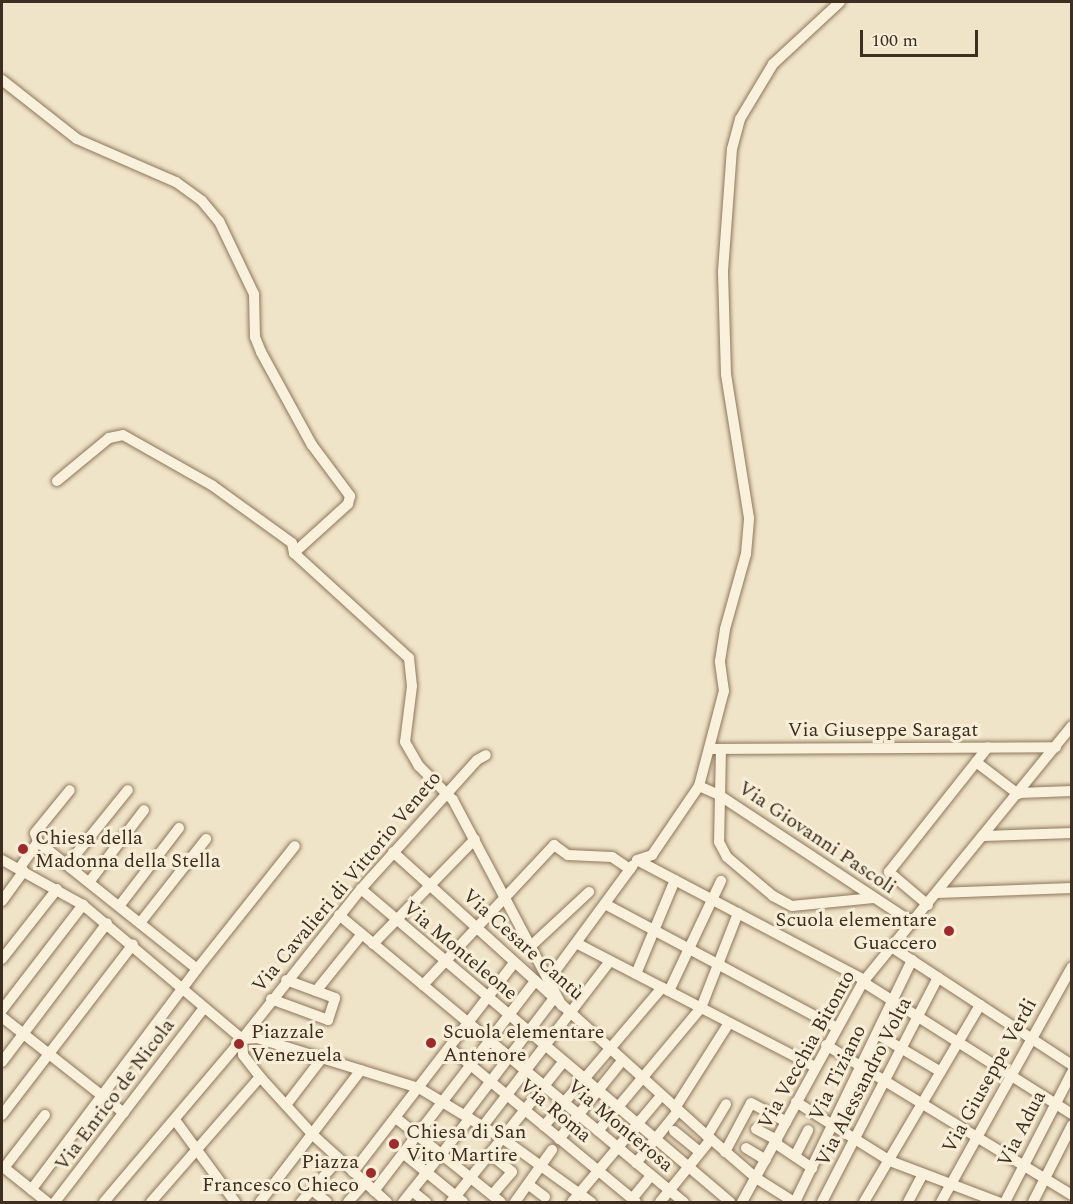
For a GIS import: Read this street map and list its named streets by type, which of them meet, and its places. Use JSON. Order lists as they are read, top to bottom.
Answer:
{
  "streets": {
    "street": [
      "Via Giuseppe Saragat",
      "Via Giovanni Pascoli",
      "Via Cavalieri di Vittorio Veneto",
      "Via Cesare Cantù",
      "Via Monteleone",
      "Via Vecchia Bitonto",
      "Via Tiziano",
      "Via Giuseppe Verdi",
      "Via Alessandro Volta",
      "Via Enrico de Nicola",
      "Via Roma",
      "Via Monterosa",
      "Via Adua"
    ]
  },
  "crossings": [
    ["Via Giuseppe Saragat", "Via Vecchia Bitonto"],
    ["Via Giovanni Pascoli", "Via Vecchia Bitonto"],
    ["Via Cavalieri di Vittorio Veneto", "Via Cesare Cantù"],
    ["Via Cavalieri di Vittorio Veneto", "Via Monteleone"],
    ["Via Cavalieri di Vittorio Veneto", "Via Monterosa"],
    ["Via Cesare Cantù", "Via Vecchia Bitonto"],
    ["Via Cesare Cantù", "Via Tiziano"]
  ],
  "places": [
    "Chiesa della Madonna della Stella",
    "Scuola elementare Guaccero",
    "Scuola elementare Antenore",
    "Piazzale Venezuela",
    "Chiesa di San Vito Martire",
    "Piazza Francesco Chieco"
  ],
  "scale_bar": "100 m"
}
